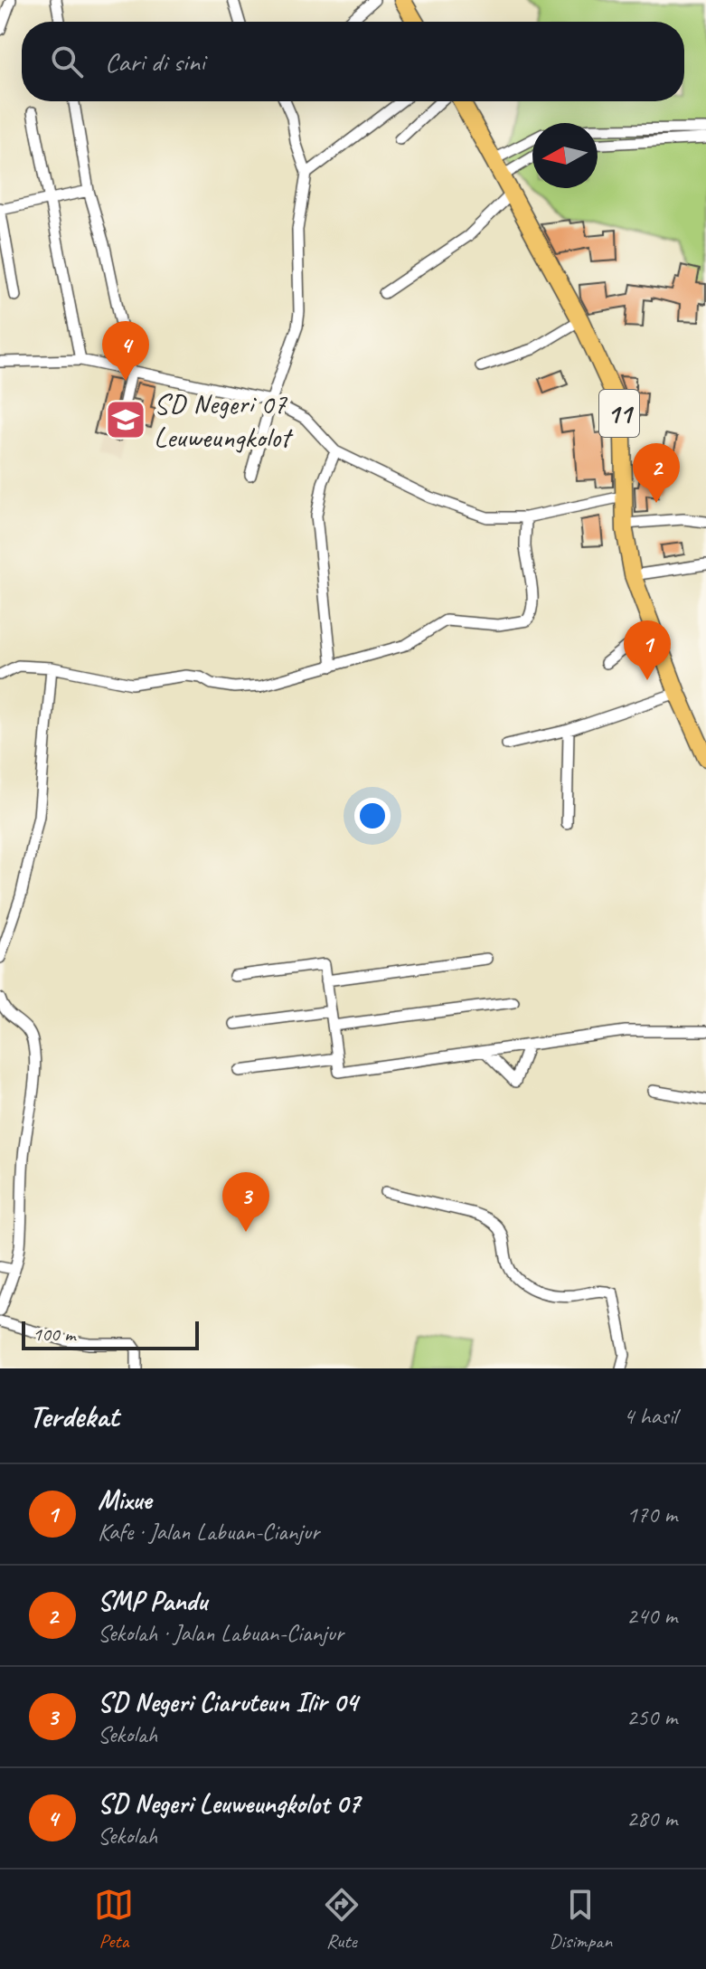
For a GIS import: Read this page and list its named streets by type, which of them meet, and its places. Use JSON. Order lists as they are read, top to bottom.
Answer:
{
  "streets": {
    "highway": ["11"]
  },
  "places": {
    "school or university": ["SD Negeri 07 Leuweungkolot"]
  },
  "scale_bar": "100 m",
  "north": "left",
  "page": {
    "search": "Cari di sini",
    "pins": [
      "4",
      "2",
      "1",
      "3"
    ],
    "scale": "100 m",
    "heading": ["Terdekat", "4 hasil"],
    "list": [
      {
        "mark": "1",
        "name": "Mixue",
        "note": "Kafe · Jalan Labuan-Cianjur",
        "value": "170 m"
      },
      {
        "mark": "2",
        "name": "SMP Pandu",
        "note": "Sekolah · Jalan Labuan-Cianjur",
        "value": "240 m"
      },
      {
        "mark": "3",
        "name": "SD Negeri Ciaruteun Ilir 04",
        "note": "Sekolah",
        "value": "250 m"
      },
      {
        "mark": "4",
        "name": "SD Negeri Leuweungkolot 07",
        "note": "Sekolah",
        "value": "280 m"
      }
    ],
    "nav": ["Peta", "Rute", "Disimpan"]
  }
}
